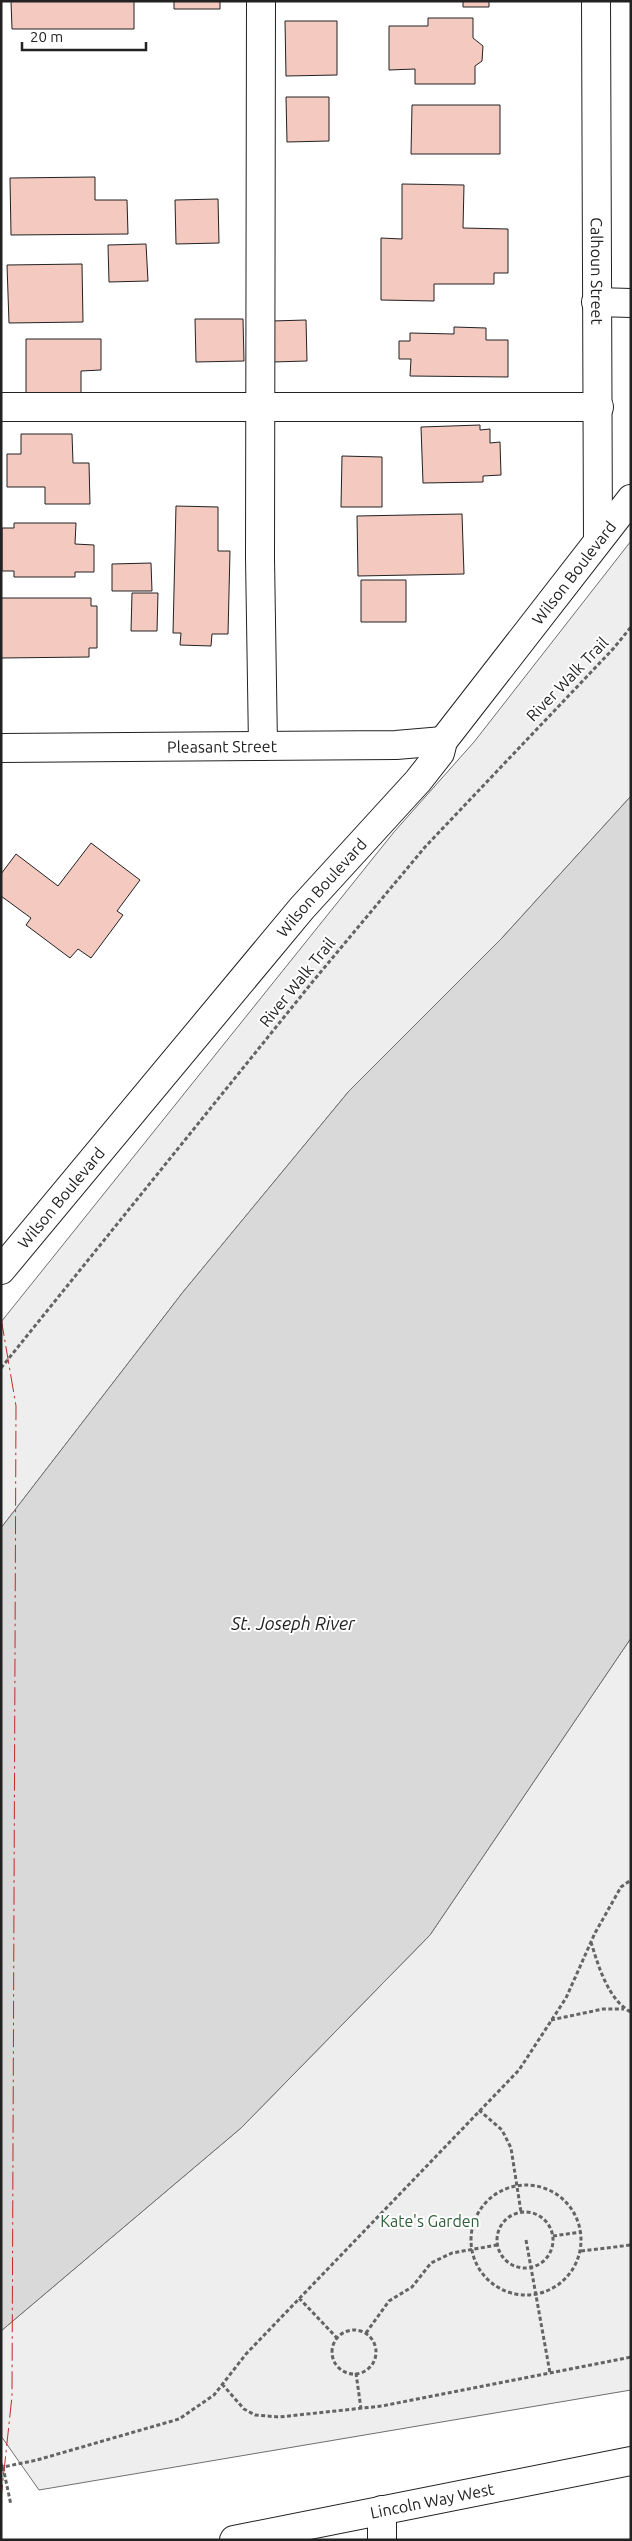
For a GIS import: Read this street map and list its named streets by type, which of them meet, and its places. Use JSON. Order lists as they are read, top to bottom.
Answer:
{
  "streets": {
    "street": [
      "Calhoun Street",
      "Wilson Boulevard",
      "Pleasant Street",
      "Lincoln Way West"
    ],
    "path": ["River Walk Trail"]
  },
  "crossings": [
    ["Calhoun Street", "Wilson Boulevard"],
    ["Wilson Boulevard", "Pleasant Street"]
  ],
  "water": ["St. Joseph River"],
  "parks": ["Kate's Garden"],
  "scale_bar": "20 m"
}
